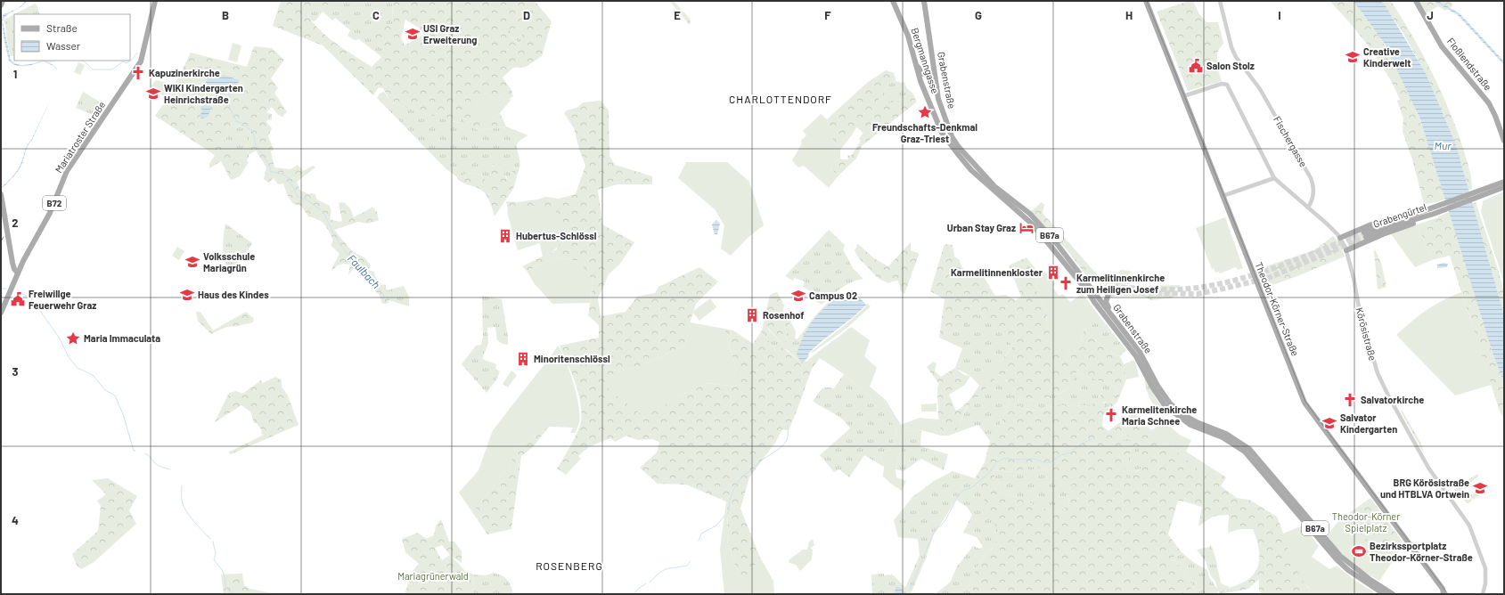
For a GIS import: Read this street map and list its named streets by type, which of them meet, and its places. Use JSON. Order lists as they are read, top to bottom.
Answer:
{
  "streets": {
    "main road": [
      "Bergmanngasse",
      "Floßlendstraße",
      "Grabenstraße",
      "Mariatroster Straße",
      "B72",
      "Grabengürtel",
      "B67a",
      "Theodor-Körner-Straße"
    ],
    "street": ["Fischergasse", "Körösistraße"]
  },
  "crossings": [
    ["Bergmanngasse", "Grabenstraße"],
    ["Grabenstraße", "B67a"],
    ["Fischergasse", "Körösistraße"],
    ["Theodor-Körner-Straße", "Körösistraße"]
  ],
  "districts": ["CHARLOTTENDORF", "ROSENBERG"],
  "water": ["Mur", "Faulbach"],
  "parks": ["Theodor-Körner Spielplatz", "Mariagrünerwald"],
  "places": {
    "school or university": [
      "USI Graz Erweiterung",
      "Creative Kinderwelt",
      "WIKI Kindergarten Heinrichstraße",
      "Volksschule Mariagrün",
      "Haus des Kindes",
      "Campus 02",
      "Salvator Kindergarten",
      "BRG Körösistraße und HTBLVA Ortwein"
    ],
    "public building": ["Salon Stolz", "Freiwillge Feuerwehr Graz"],
    "church": [
      "Kapuzinerkirche",
      "Karmelitinnenkirche zum Heiligen Josef",
      "Salvatorkirche",
      "Karmelitenkirche Maria Schnee"
    ],
    "place": ["Freundschafts-Denkmal Graz-Triest", "Maria Immaculata"],
    "hotel": ["Urban Stay Graz"],
    "building": [
      "Hubertus-Schlössl",
      "Karmelitinnenkloster",
      "Rosenhof",
      "Minoritenschlössl"
    ],
    "sports": ["Bezirkssportplatz Theodor-Körner-Straße"]
  },
  "legend": ["Straße", "Wasser"],
  "grid": {
    "columns": [
      "B",
      "C",
      "D",
      "E",
      "F",
      "G",
      "H",
      "I",
      "J"
    ],
    "rows": [
      "1",
      "2",
      "3",
      "4"
    ]
  }
}
